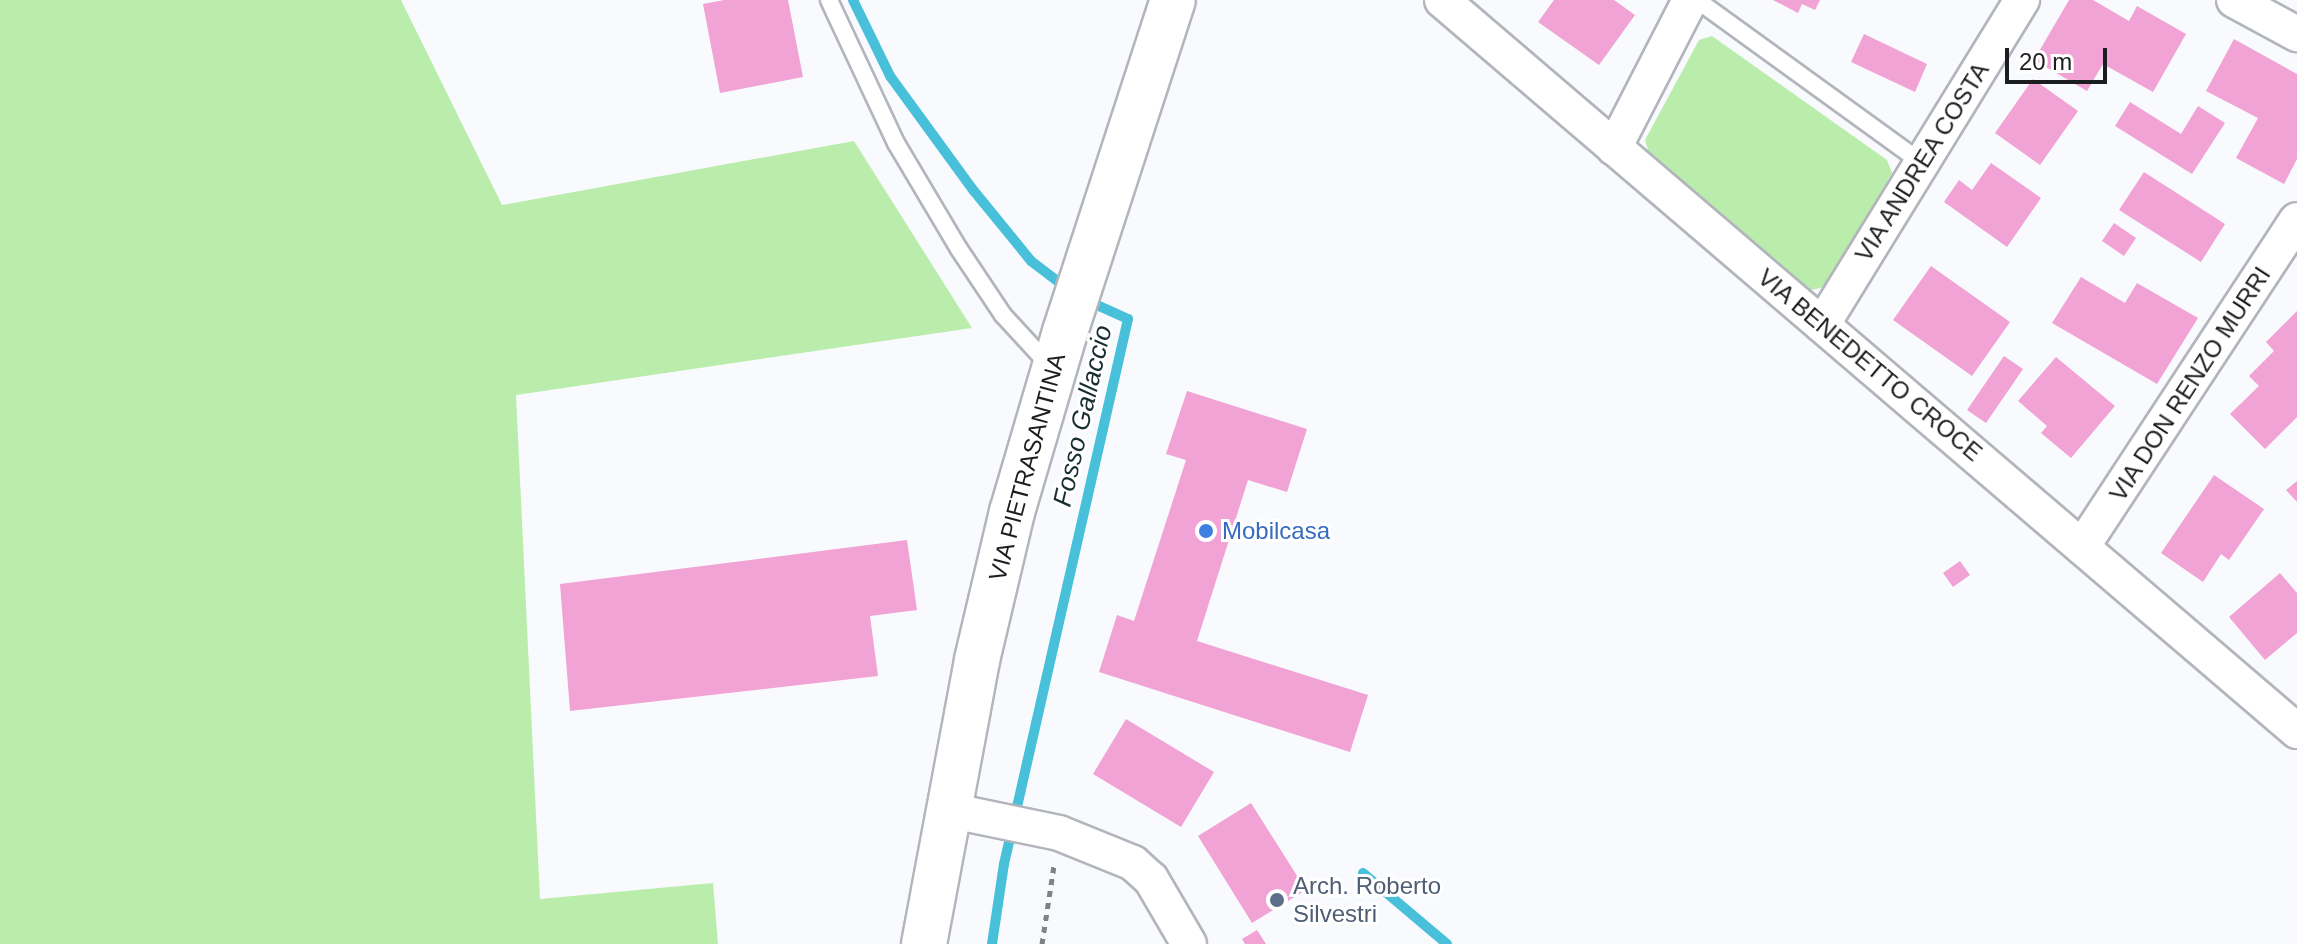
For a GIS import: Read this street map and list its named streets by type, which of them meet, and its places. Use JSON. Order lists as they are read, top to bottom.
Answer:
{
  "streets": {
    "street": [
      "VIA ANDREA COSTA",
      "VIA BENEDETTO CROCE",
      "VIA DON RENZO MURRI",
      "VIA PIETRASANTINA"
    ]
  },
  "crossings": [
    ["VIA ANDREA COSTA", "VIA BENEDETTO CROCE"],
    ["VIA BENEDETTO CROCE", "VIA DON RENZO MURRI"]
  ],
  "water": ["Fosso Gallaccio"],
  "places": ["Mobilcasa", "Arch. Roberto Silvestri"],
  "scale_bar": "20 m"
}
